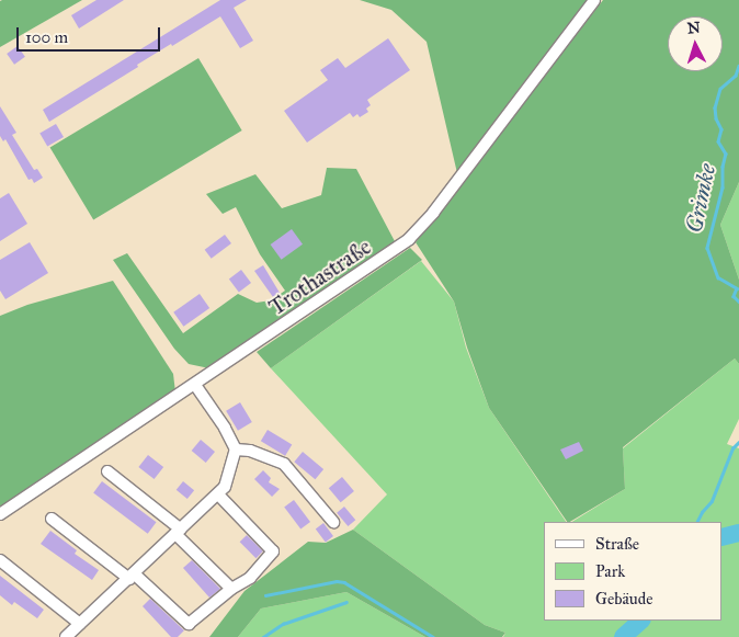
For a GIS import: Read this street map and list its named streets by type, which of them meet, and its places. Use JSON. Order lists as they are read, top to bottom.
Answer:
{
  "streets": {
    "street": ["Trothastraße"]
  },
  "water": ["Grimke"],
  "legend": ["Straße", "Park", "Gebäude"],
  "scale_bar": "100 m",
  "north": "top"
}
